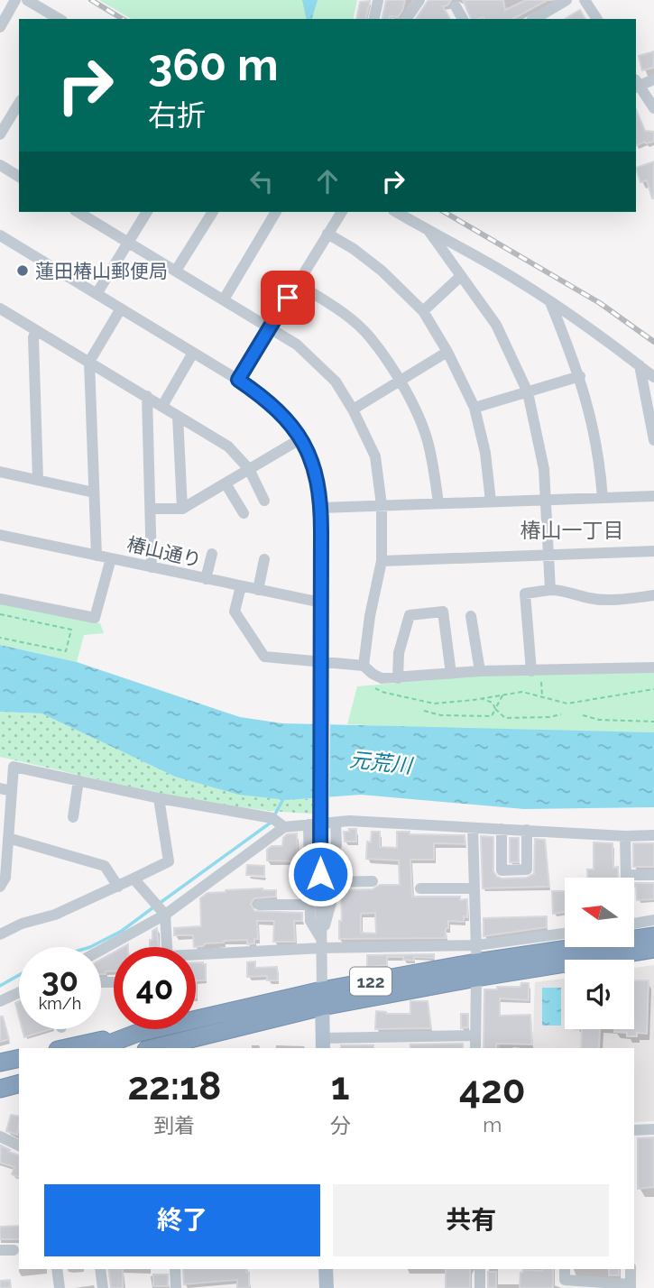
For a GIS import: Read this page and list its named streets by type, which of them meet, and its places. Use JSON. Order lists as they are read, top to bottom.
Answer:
{
  "streets": {
    "highway": ["122"],
    "street": ["椿山通り"]
  },
  "districts": ["椿山一丁目"],
  "water": ["元荒川"],
  "places": ["蓮田椿山郵便局"],
  "north": "left",
  "page": {
    "turn": ["360 m", "右折"],
    "speed": "30 km/h",
    "limit": "40",
    "eta": [
      "22:18",
      "到着",
      "1",
      "分",
      "420",
      "m"
    ],
    "buttons": ["終了", "共有"]
  }
}
